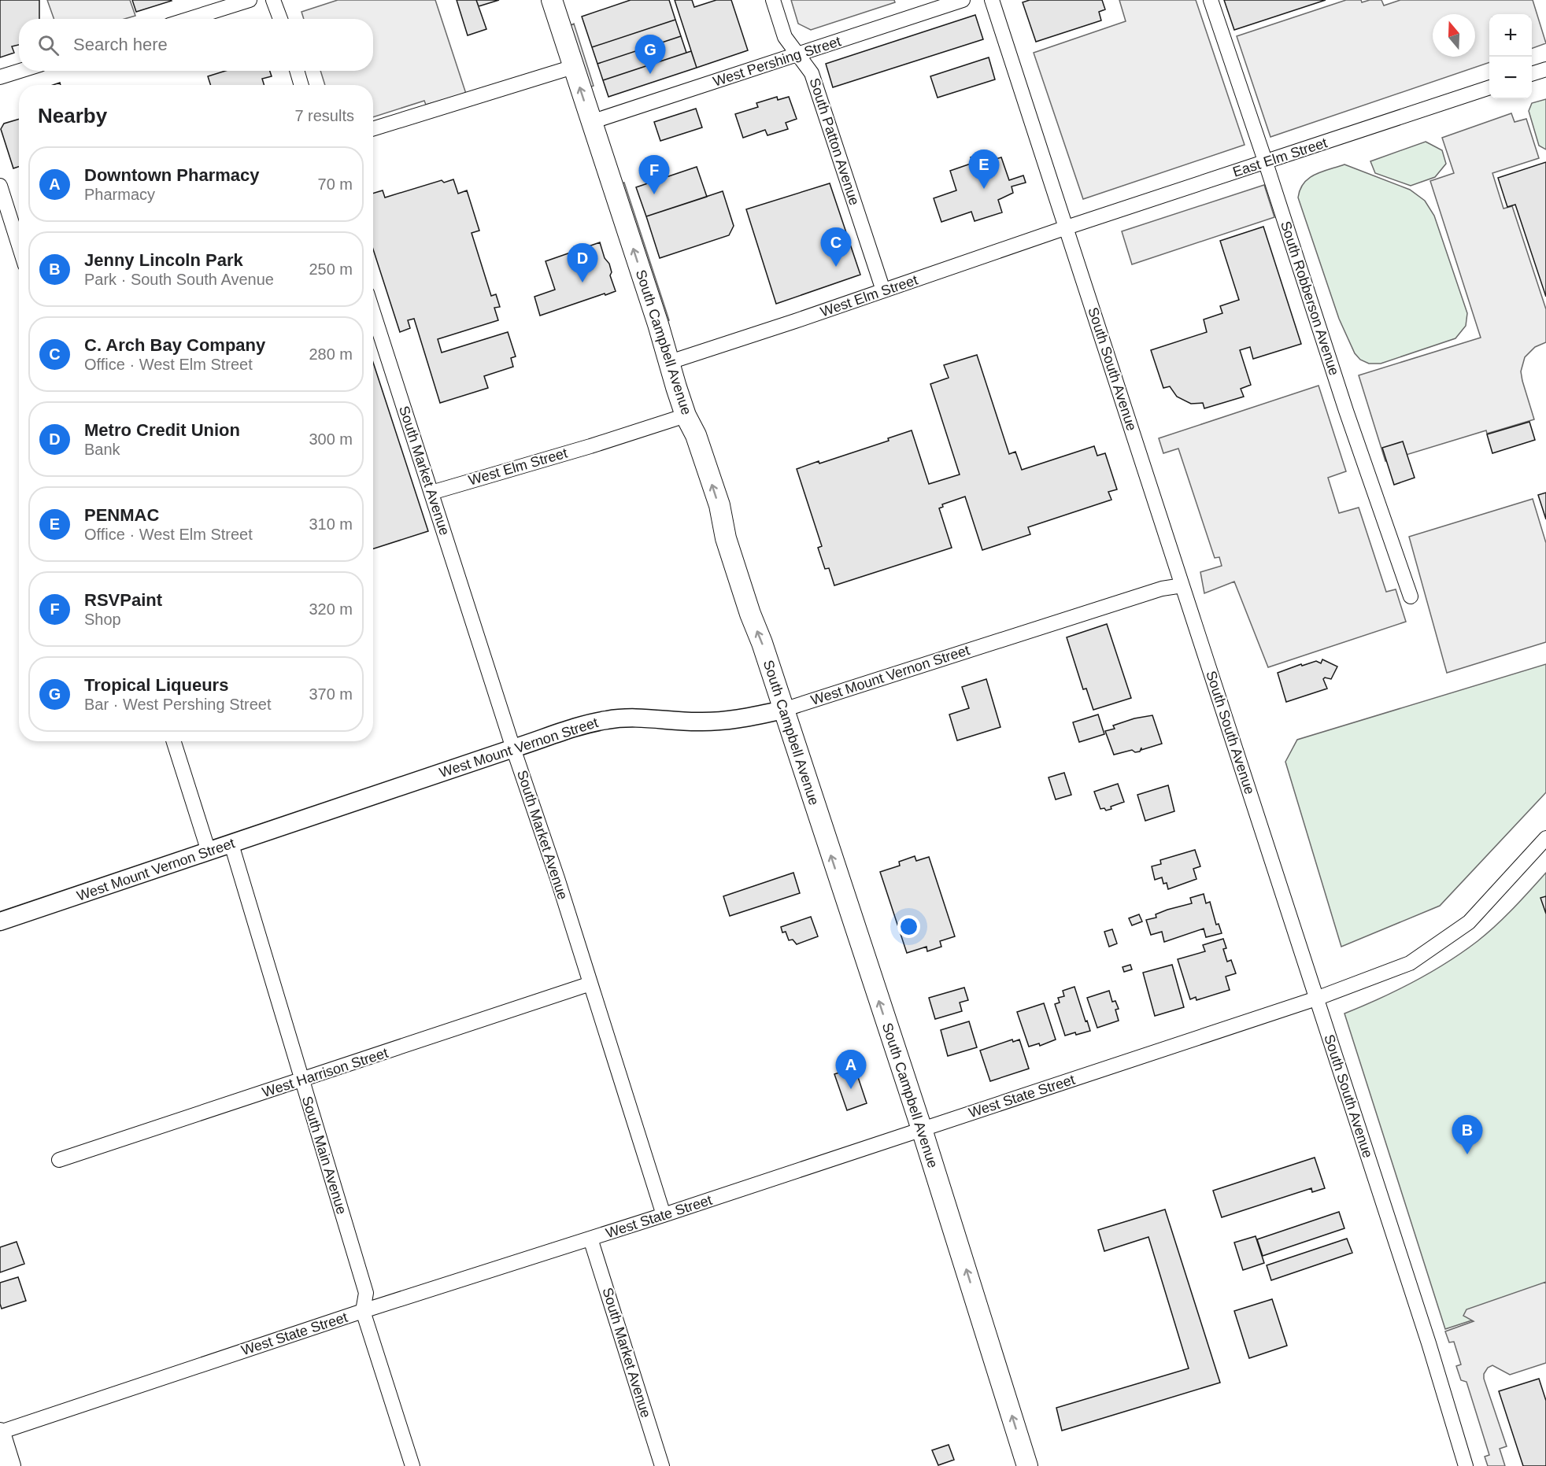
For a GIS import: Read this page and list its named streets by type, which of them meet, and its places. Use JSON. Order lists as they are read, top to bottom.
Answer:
{
  "streets": {
    "main road": ["South Campbell Avenue"],
    "street": [
      "West Pershing Street",
      "South Patton Avenue",
      "East Elm Street",
      "West Elm Street",
      "South Robberson Avenue",
      "South South Avenue",
      "South Market Avenue",
      "West Mount Vernon Street",
      "West Harrison Street",
      "West State Street",
      "South Main Avenue"
    ]
  },
  "crossings": [
    ["West Pershing Street", "South Patton Avenue"],
    ["West Pershing Street", "South Campbell Avenue"],
    ["South Patton Avenue", "West Elm Street"],
    ["East Elm Street", "West Elm Street"],
    ["East Elm Street", "South Robberson Avenue"],
    ["East Elm Street", "South South Avenue"],
    ["West Elm Street", "South Campbell Avenue"],
    ["West Elm Street", "South South Avenue"],
    ["West Elm Street", "South Market Avenue"],
    ["South Campbell Avenue", "West Mount Vernon Street"],
    ["South Campbell Avenue", "West State Street"],
    ["South South Avenue", "West Mount Vernon Street"],
    ["South South Avenue", "West State Street"],
    ["South Market Avenue", "West Mount Vernon Street"],
    ["South Market Avenue", "West Harrison Street"],
    ["South Market Avenue", "West State Street"],
    ["West Mount Vernon Street", "South Main Avenue"],
    ["West Harrison Street", "South Main Avenue"],
    ["West State Street", "South Main Avenue"]
  ],
  "one_way": ["South Campbell Avenue"],
  "north": "top",
  "page": {
    "map_buttons": ["+", "−"],
    "search": "Search here",
    "pins": [
      "G",
      "E",
      "F",
      "C",
      "D",
      "A",
      "B"
    ],
    "heading": ["Nearby", "7 results"],
    "list": [
      {
        "mark": "A",
        "name": "Downtown Pharmacy",
        "note": "Pharmacy",
        "value": "70 m"
      },
      {
        "mark": "B",
        "name": "Jenny Lincoln Park",
        "note": "Park · South South Avenue",
        "value": "250 m"
      },
      {
        "mark": "C",
        "name": "C. Arch Bay Company",
        "note": "Office · West Elm Street",
        "value": "280 m"
      },
      {
        "mark": "D",
        "name": "Metro Credit Union",
        "note": "Bank",
        "value": "300 m"
      },
      {
        "mark": "E",
        "name": "PENMAC",
        "note": "Office · West Elm Street",
        "value": "310 m"
      },
      {
        "mark": "F",
        "name": "RSVPaint",
        "note": "Shop",
        "value": "320 m"
      },
      {
        "mark": "G",
        "name": "Tropical Liqueurs",
        "note": "Bar · West Pershing Street",
        "value": "370 m"
      }
    ]
  }
}
